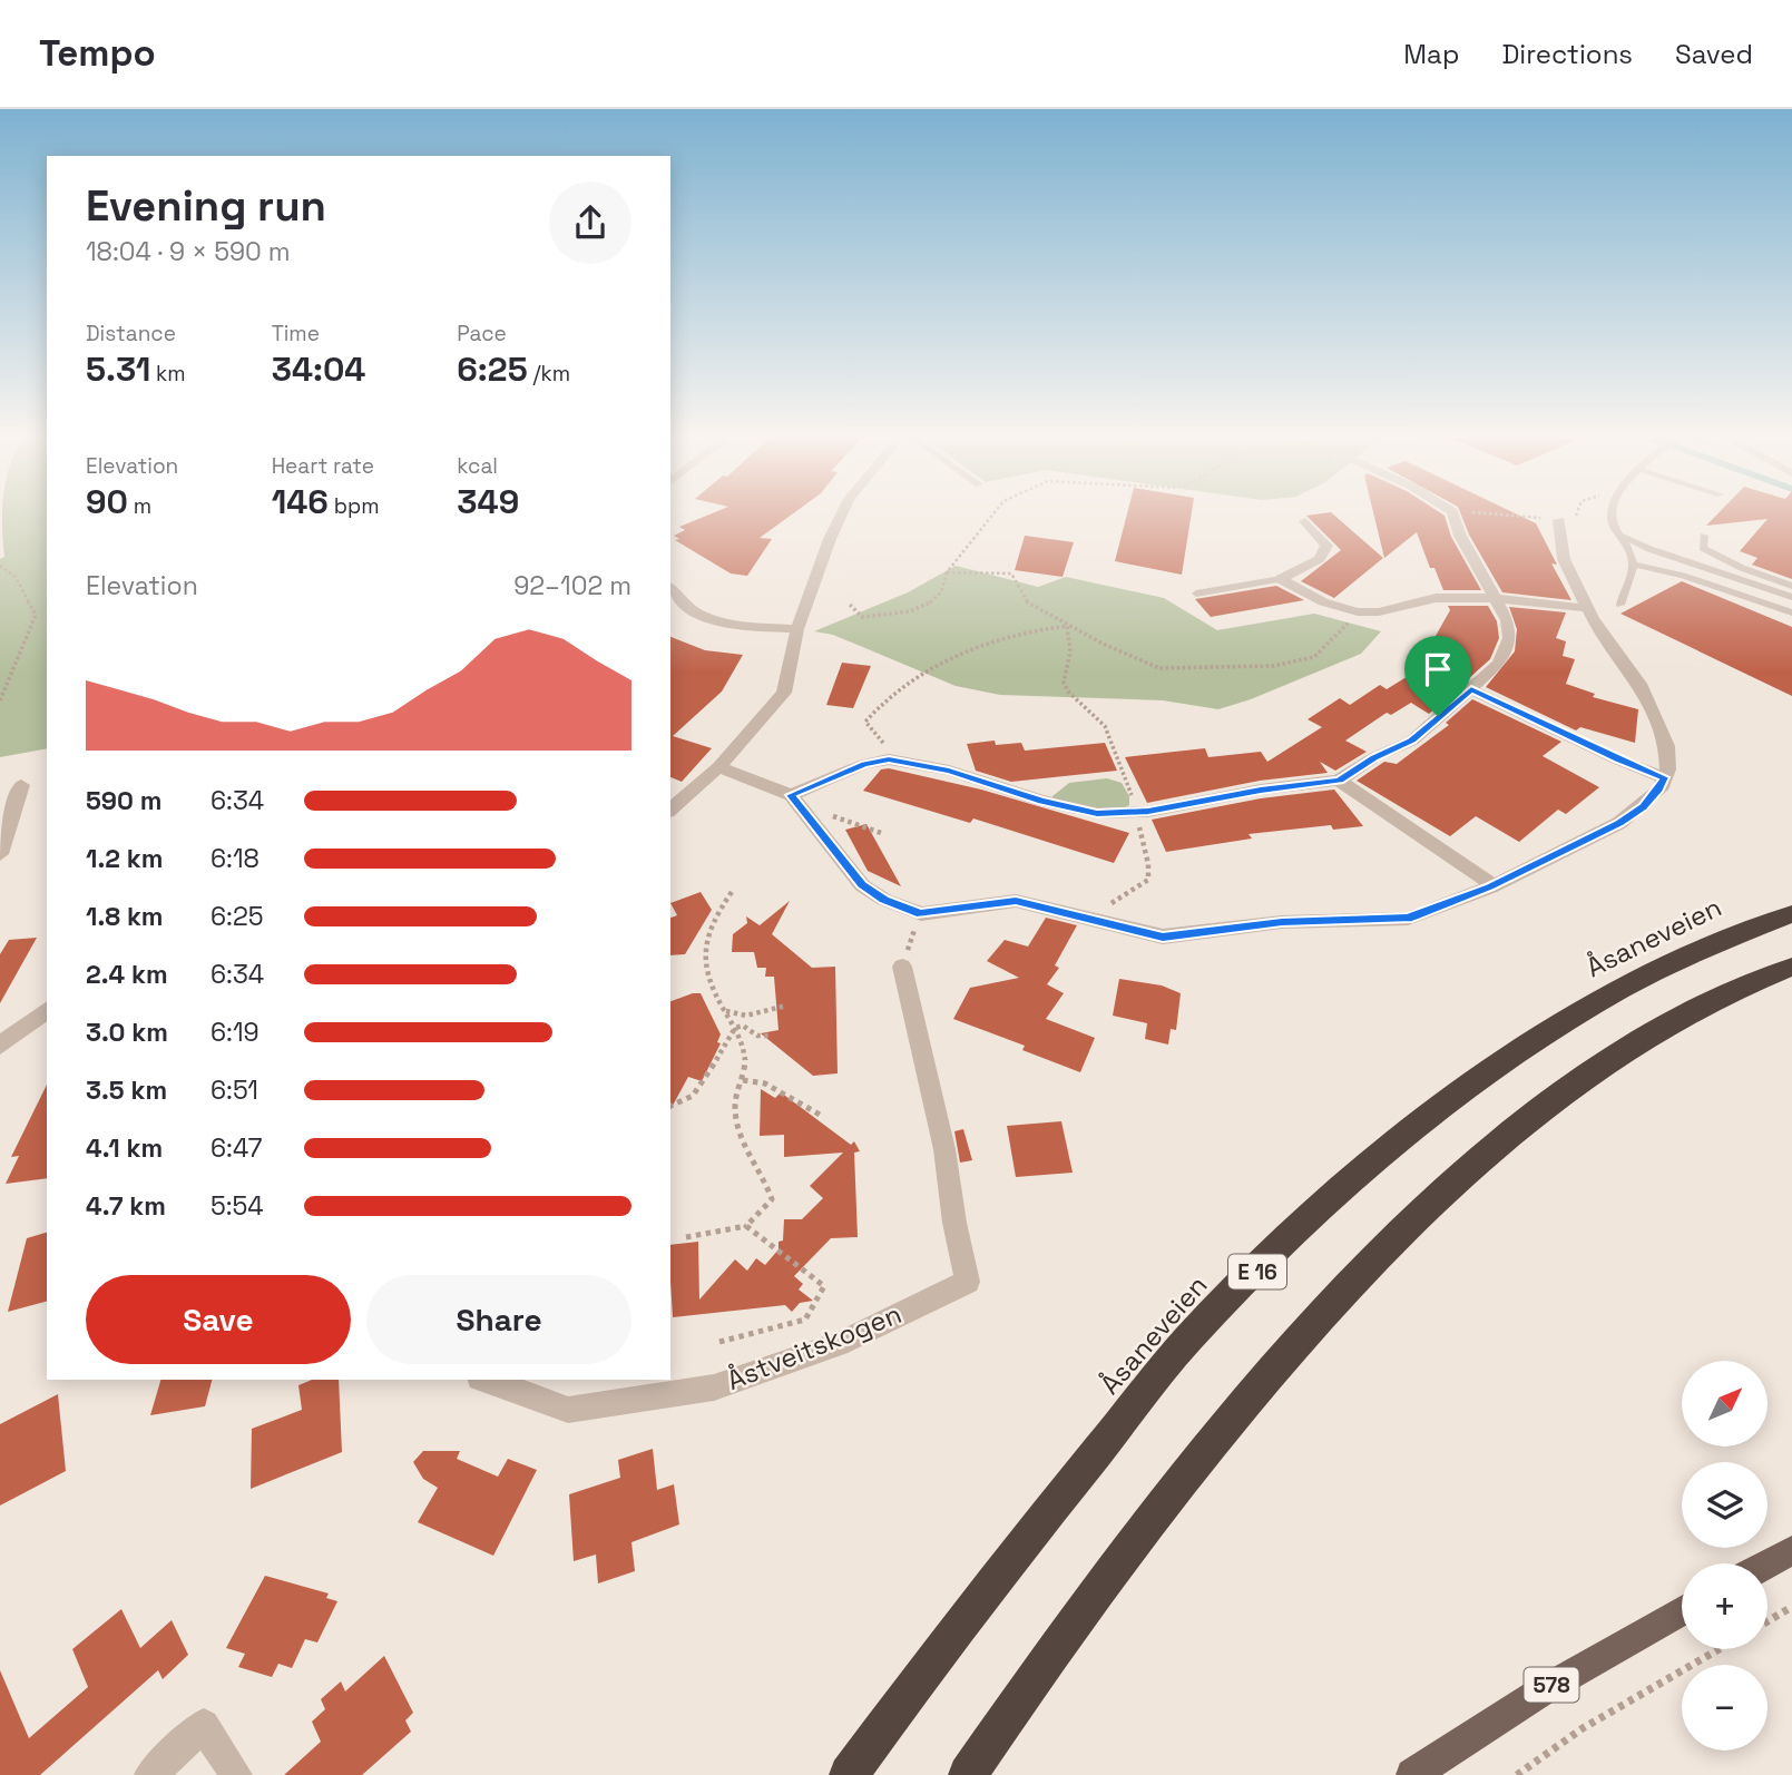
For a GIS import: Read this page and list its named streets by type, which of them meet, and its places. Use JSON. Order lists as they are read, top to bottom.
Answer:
{
  "streets": {
    "highway": ["Åsaneveien", "E 16"],
    "main road": ["578"],
    "street": ["Åstveitskogen"]
  },
  "north": "top right",
  "page": {
    "header": "Tempo",
    "nav": ["Map", "Directions", "Saved"],
    "heading": ["Evening run", "18:04 · 9 × 590 m"],
    "stats": [
      ["Distance", "5.31 km"],
      ["Time", "34:04"],
      ["Pace", "6:25 /km"],
      ["Elevation", "90 m"],
      ["Heart rate", "146 bpm"],
      ["kcal", "349"]
    ],
    "chart": ["Elevation", "92–102 m"],
    "list": [
      {
        "name": "590 m",
        "note": "6:34"
      },
      {
        "name": "1.2 km",
        "note": "6:18"
      },
      {
        "name": "1.8 km",
        "note": "6:25"
      },
      {
        "name": "2.4 km",
        "note": "6:34"
      },
      {
        "name": "3.0 km",
        "note": "6:19"
      },
      {
        "name": "3.5 km",
        "note": "6:51"
      },
      {
        "name": "4.1 km",
        "note": "6:47"
      },
      {
        "name": "4.7 km",
        "note": "5:54"
      }
    ],
    "buttons": ["Save", "Share"],
    "map_buttons": ["+", "−"]
  }
}
